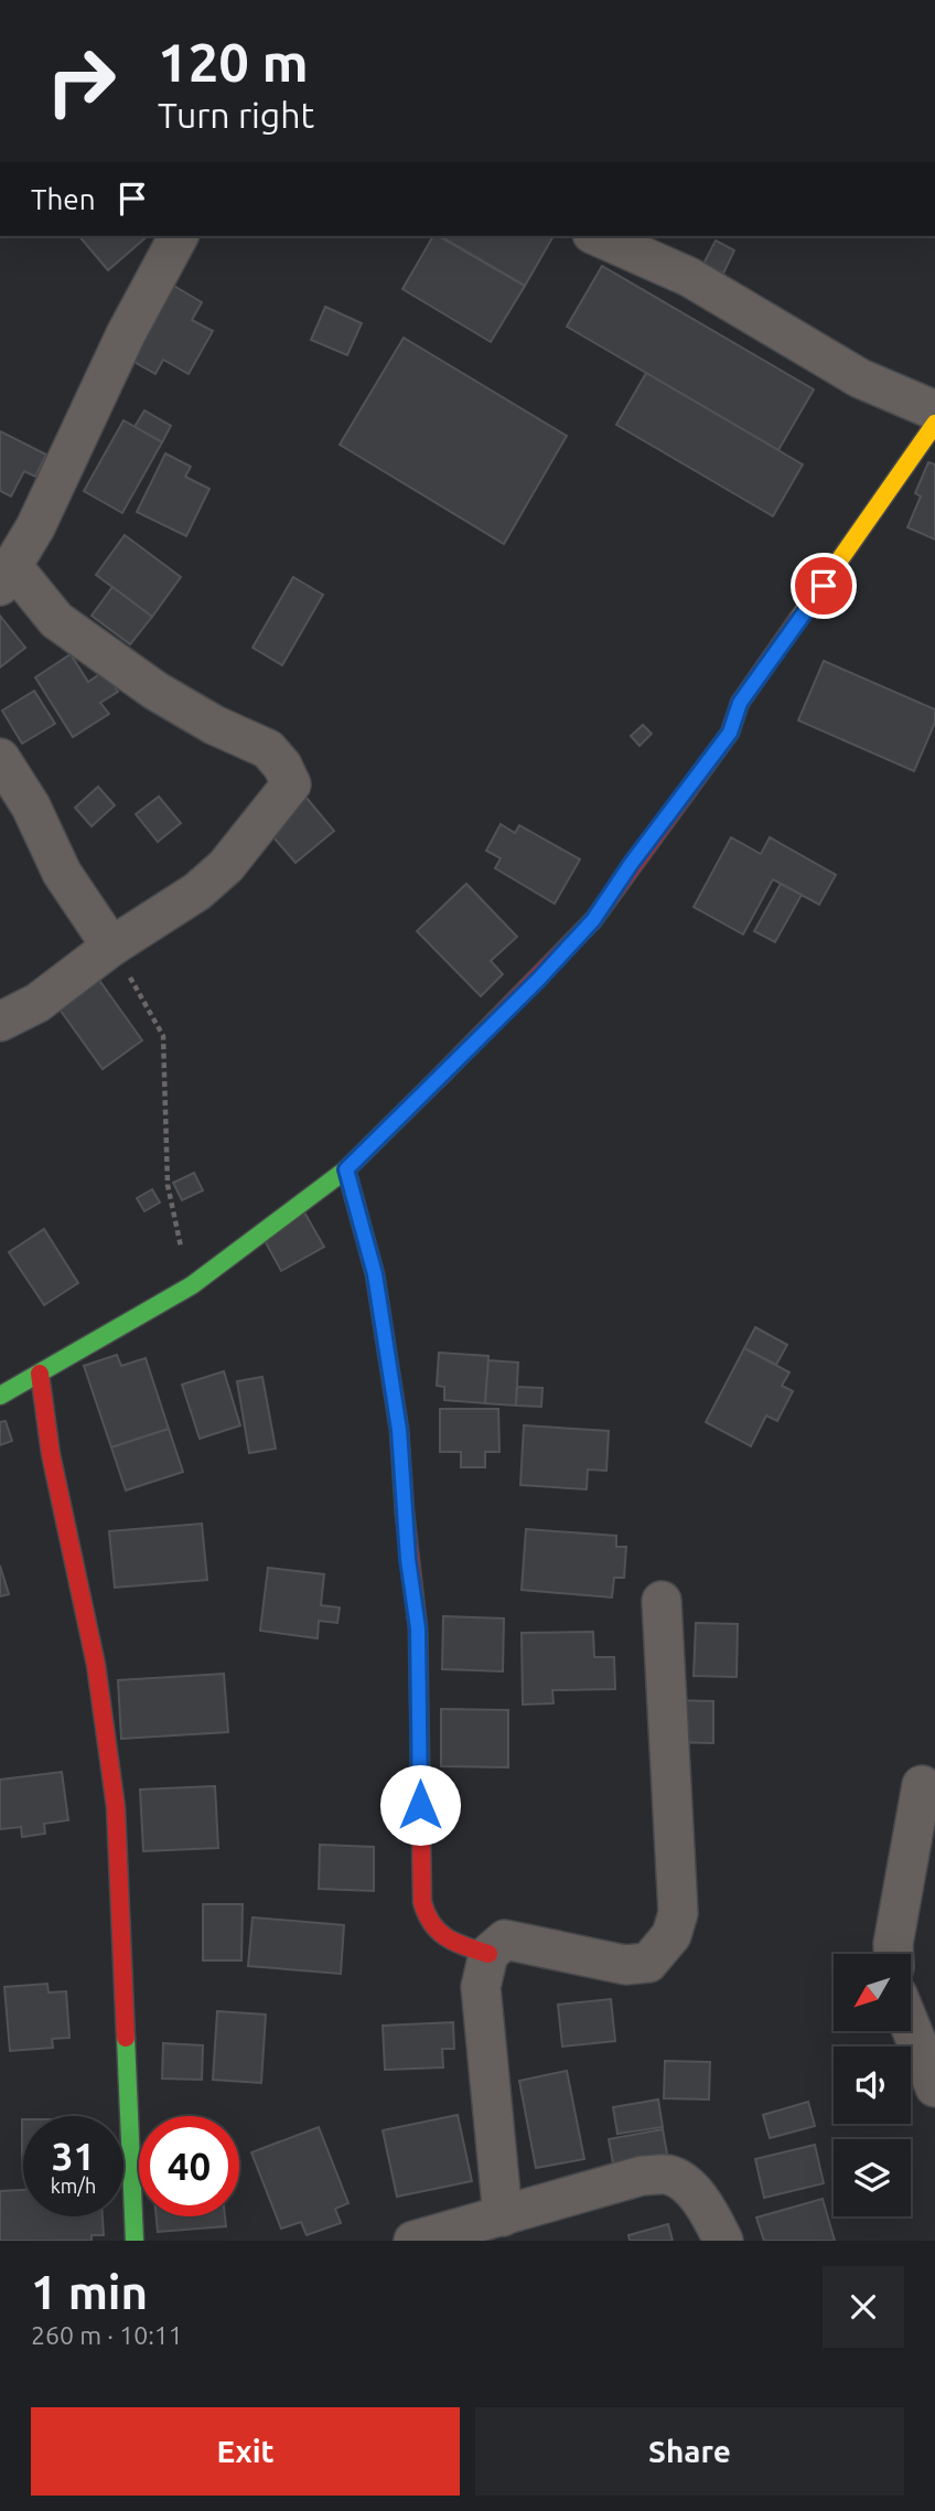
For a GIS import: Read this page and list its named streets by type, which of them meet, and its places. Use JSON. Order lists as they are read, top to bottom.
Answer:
{
  "north": "bottom left",
  "page": {
    "turn": ["120 m", "Turn right"],
    "then": "Then",
    "speed": "31 km/h",
    "limit": "40",
    "heading": ["1 min", "260 m · 10:11"],
    "buttons": ["Exit", "Share"]
  }
}
